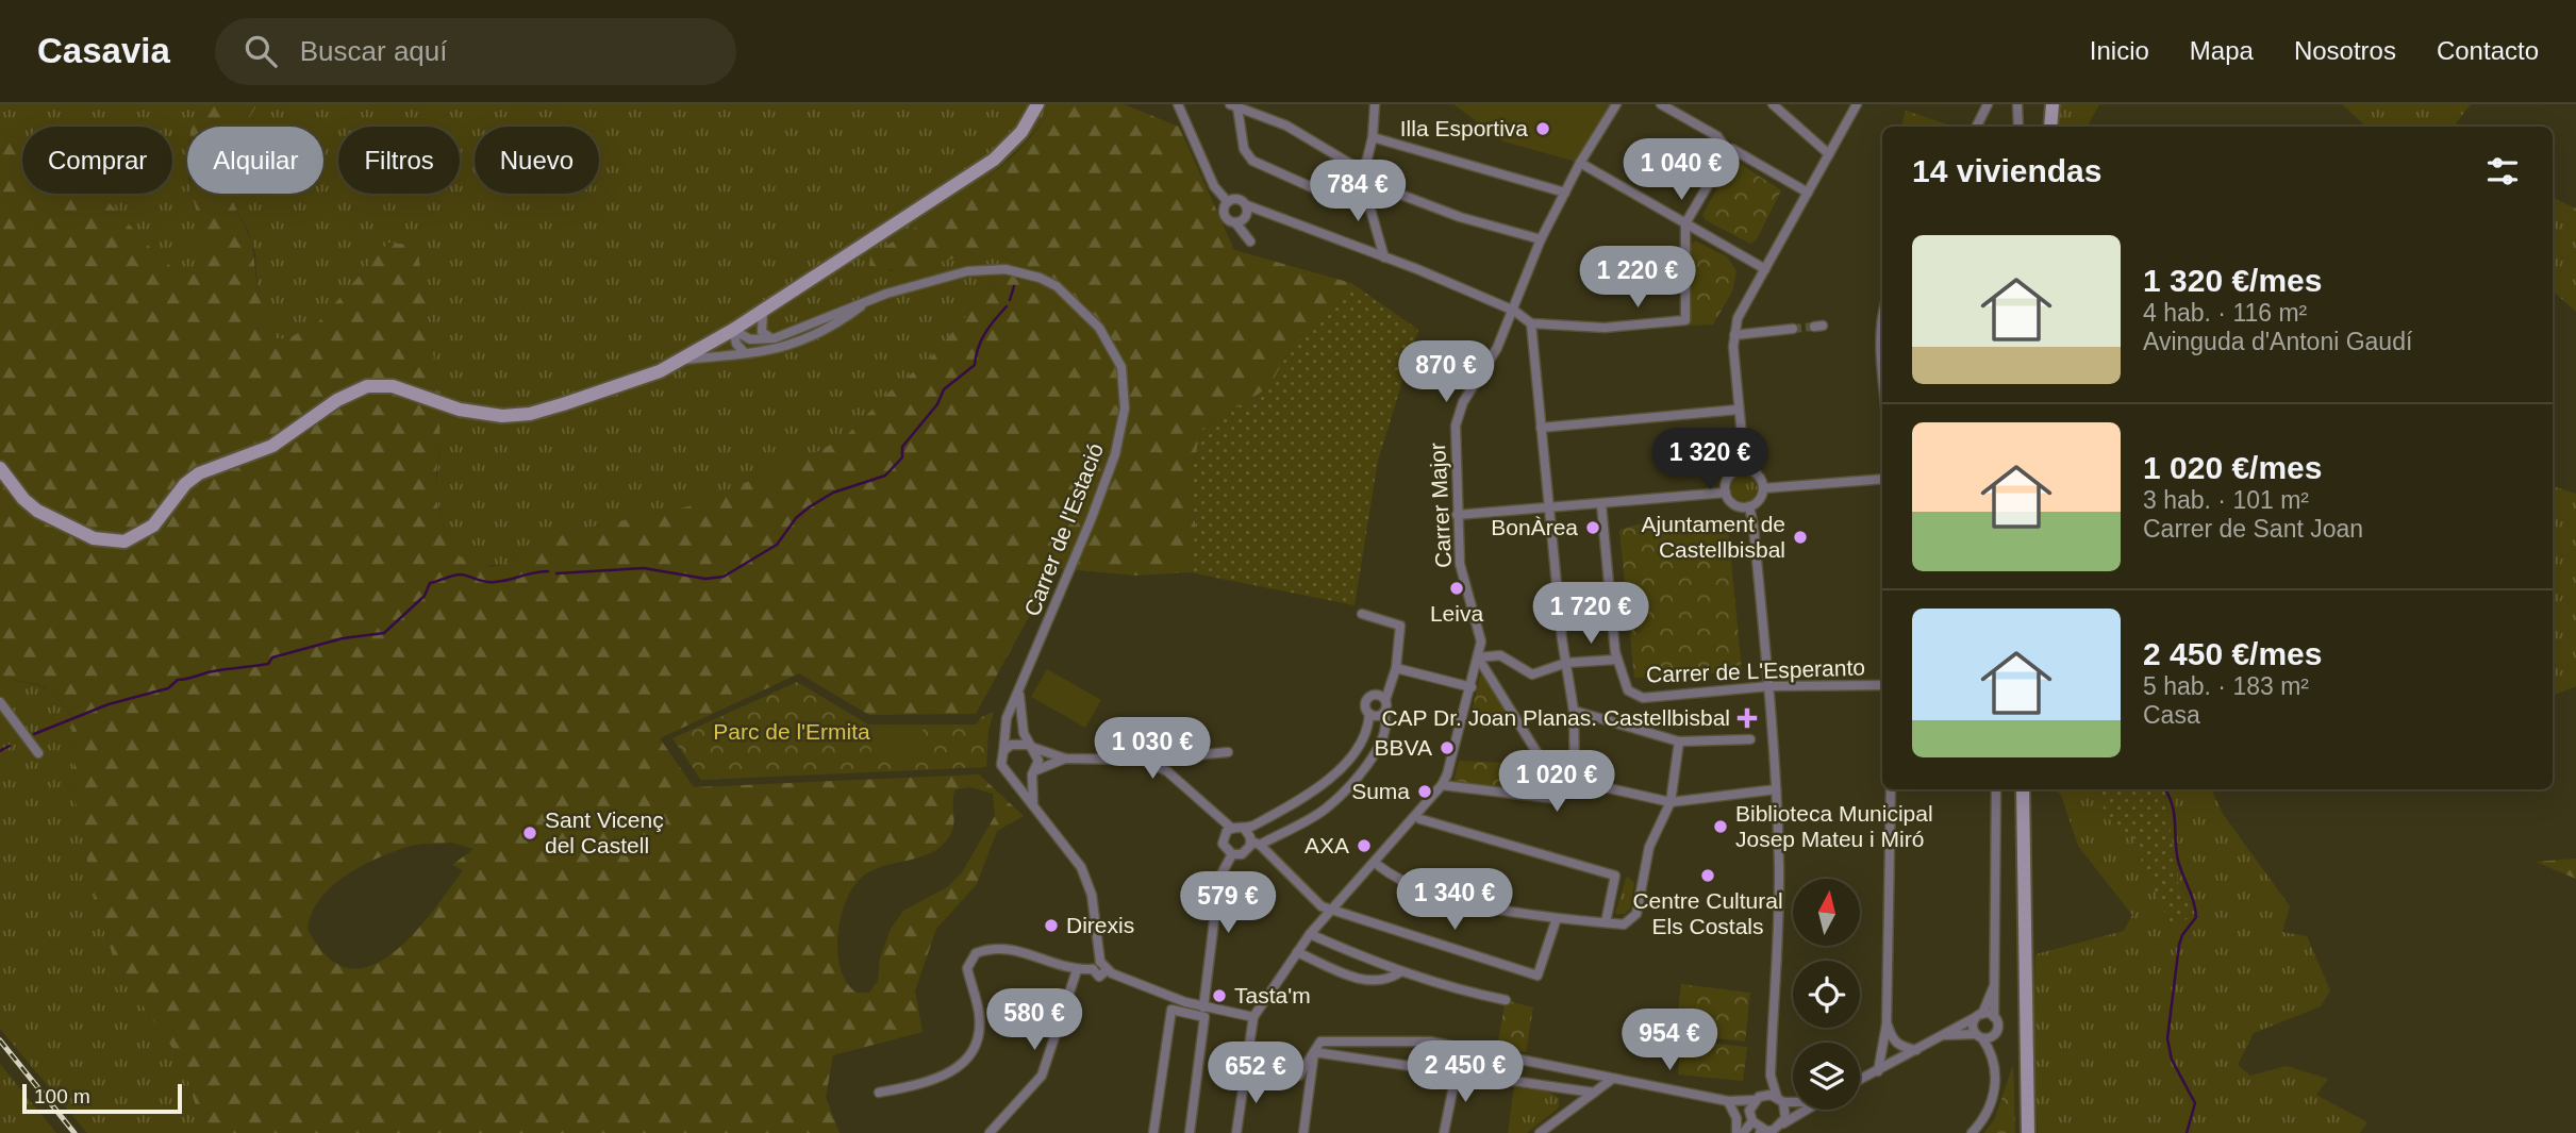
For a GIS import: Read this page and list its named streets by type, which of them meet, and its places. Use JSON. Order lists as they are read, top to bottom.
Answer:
{
  "streets": {
    "street": ["Carrer Major", "Carrer de l'Estació", "Carrer de L'Esperanto"]
  },
  "parks": ["Parc de l'Ermita"],
  "places": {
    "other": [
      "Illa Esportiva",
      "BonÀrea",
      "Ajuntament de Castellbisbal",
      "Leiva",
      "BBVA",
      "Suma",
      "Biblioteca Municipal Josep Mateu i Miró",
      "Sant Vicenç del Castell",
      "AXA",
      "Centre Cultural Els Costals",
      "Direxis",
      "Tasta'm"
    ],
    "health": ["CAP Dr. Joan Planas. Castellbisbal"]
  },
  "scale_bar": "100 m",
  "north": "top",
  "page": {
    "header": "Casavia",
    "search": "Buscar aquí",
    "nav": [
      "Inicio",
      "Mapa",
      "Nosotros",
      "Contacto"
    ],
    "chip": [
      "Comprar",
      "Alquilar",
      "Filtros",
      "Nuevo"
    ],
    "heading": "14 viviendas",
    "price": [
      "1 040 €",
      "784 €",
      "1 220 €",
      "870 €",
      "1 320 €",
      "1 720 €",
      "1 030 €",
      "1 020 €",
      "1 340 €",
      "579 €",
      "580 €",
      "954 €",
      "2 450 €",
      "652 €"
    ],
    "list": [
      {
        "name": "1 320 €/mes",
        "note": "4 hab. · 116 m² · Avinguda d'Antoni Gaudí"
      },
      {
        "name": "1 020 €/mes",
        "note": "3 hab. · 101 m² · Carrer de Sant Joan"
      },
      {
        "name": "2 450 €/mes",
        "note": "5 hab. · 183 m² · Casa"
      }
    ],
    "scale": "100 m"
  }
}
